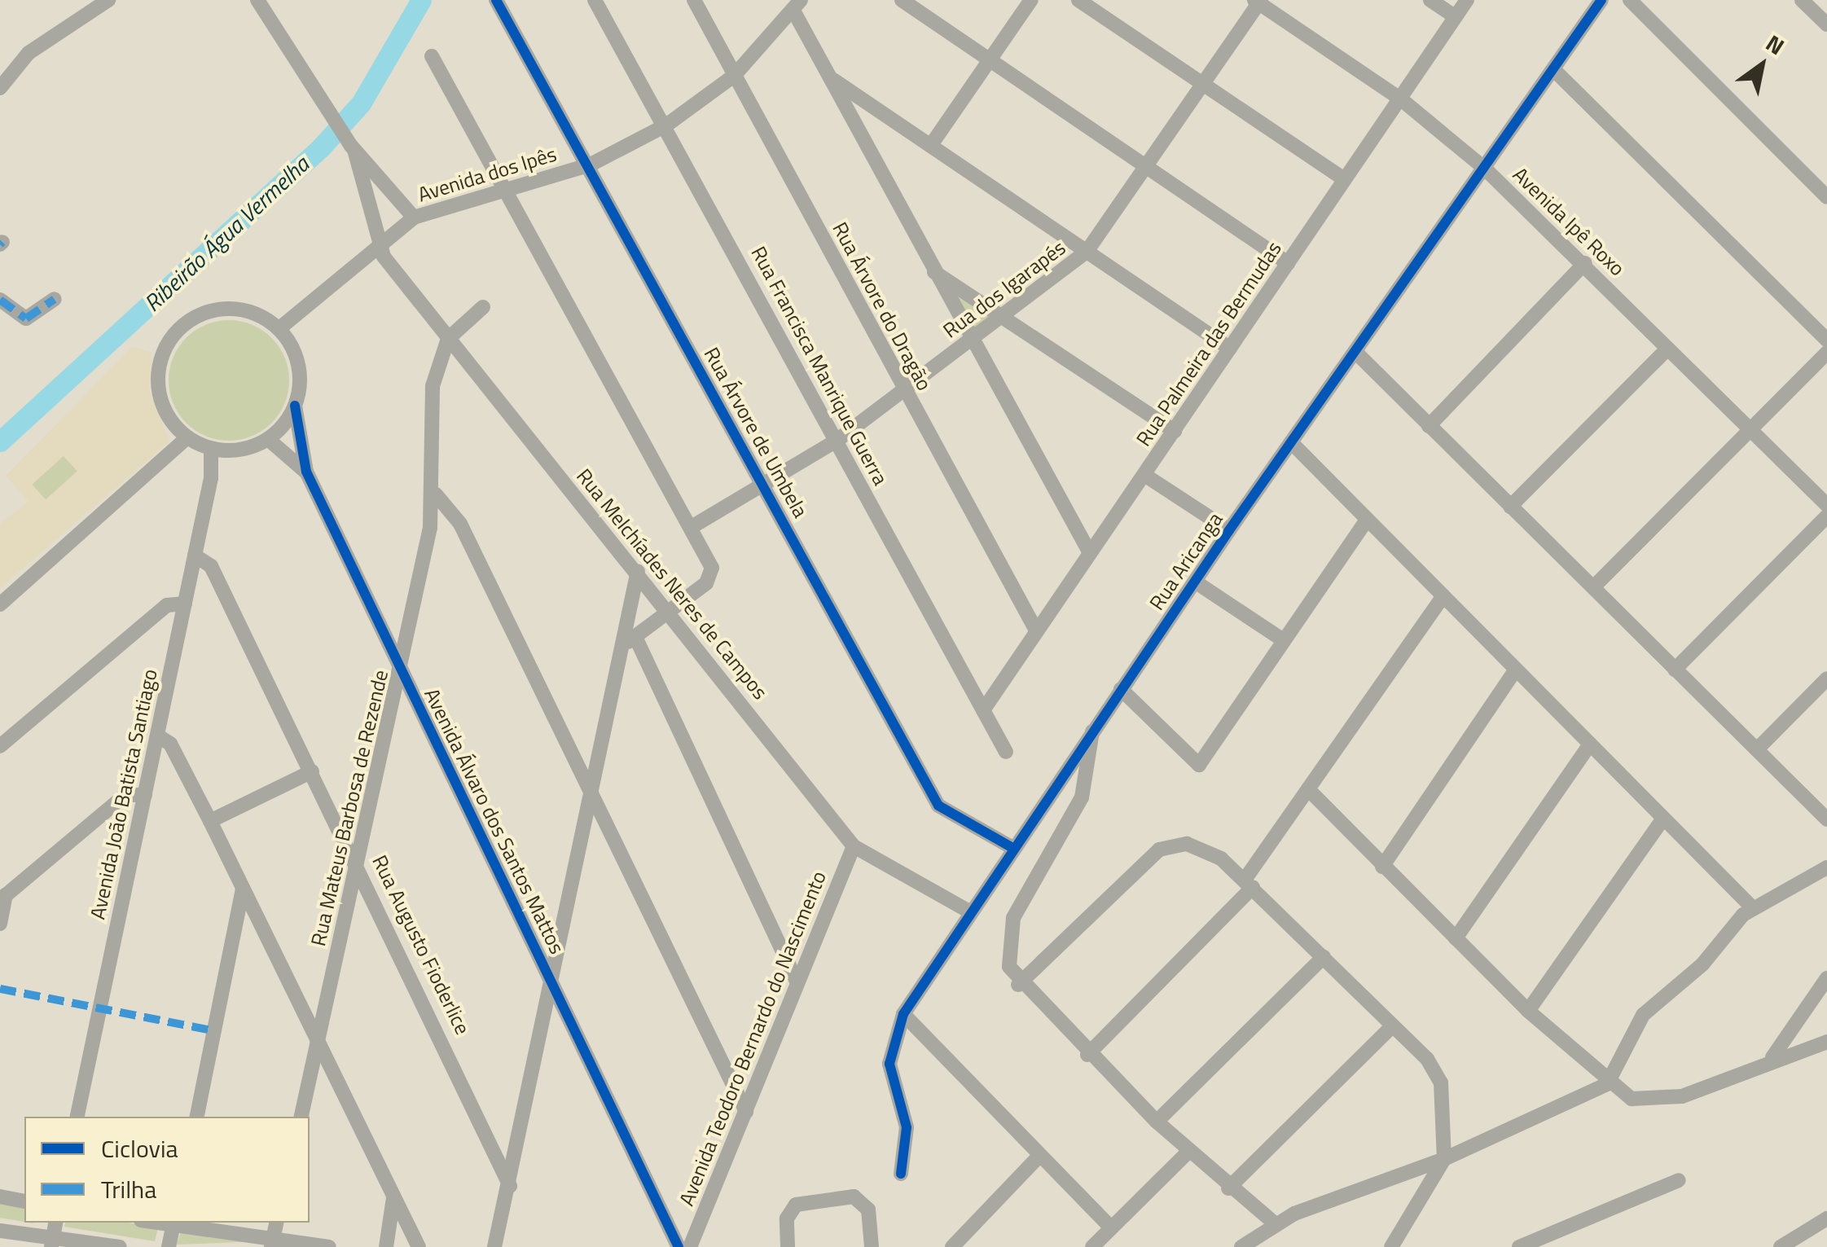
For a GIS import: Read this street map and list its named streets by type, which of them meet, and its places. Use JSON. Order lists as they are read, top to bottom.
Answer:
{
  "streets": {
    "street": [
      "Avenida dos Ipês",
      "Avenida Ipê Roxo",
      "Rua dos Igarapés",
      "Rua Árvore do Dragão",
      "Rua Palmeira das Bermudas",
      "Rua Francisca Manrique Guerra",
      "Rua Árvore de Umbela",
      "Rua Aricanga",
      "Rua Melchíades Neres de Campos",
      "Avenida João Batista Santiago",
      "Rua Mateus Barbosa de Rezende",
      "Avenida Álvaro dos Santos Mattos",
      "Rua Augusto Fioderlice",
      "Avenida Teodoro Bernardo do Nascimento"
    ]
  },
  "crossings": [
    ["Avenida dos Ipês", "Rua Árvore do Dragão"],
    ["Avenida dos Ipês", "Rua Francisca Manrique Guerra"],
    ["Avenida dos Ipês", "Rua Árvore de Umbela"],
    ["Avenida dos Ipês", "Rua Melchíades Neres de Campos"],
    ["Avenida dos Ipês", "Avenida João Batista Santiago"],
    ["Avenida dos Ipês", "Avenida Álvaro dos Santos Mattos"],
    ["Avenida Ipê Roxo", "Rua dos Igarapés"],
    ["Avenida Ipê Roxo", "Rua Palmeira das Bermudas"],
    ["Avenida Ipê Roxo", "Rua Aricanga"],
    ["Rua dos Igarapés", "Rua Árvore do Dragão"],
    ["Rua dos Igarapés", "Rua Francisca Manrique Guerra"],
    ["Rua dos Igarapés", "Rua Árvore de Umbela"],
    ["Rua Árvore do Dragão", "Rua Palmeira das Bermudas"],
    ["Rua Palmeira das Bermudas", "Rua Francisca Manrique Guerra"],
    ["Rua Árvore de Umbela", "Rua Aricanga"],
    ["Rua Aricanga", "Rua Melchíades Neres de Campos"],
    ["Rua Melchíades Neres de Campos", "Rua Mateus Barbosa de Rezende"],
    ["Rua Melchíades Neres de Campos", "Avenida Teodoro Bernardo do Nascimento"],
    ["Avenida João Batista Santiago", "Avenida Álvaro dos Santos Mattos"],
    ["Avenida João Batista Santiago", "Rua Augusto Fioderlice"],
    ["Rua Mateus Barbosa de Rezende", "Avenida Álvaro dos Santos Mattos"],
    ["Rua Mateus Barbosa de Rezende", "Rua Augusto Fioderlice"]
  ],
  "water": ["Ribeirão Água Vermelha"],
  "legend": ["Ciclovia", "Trilha"],
  "north": "top right"
}
